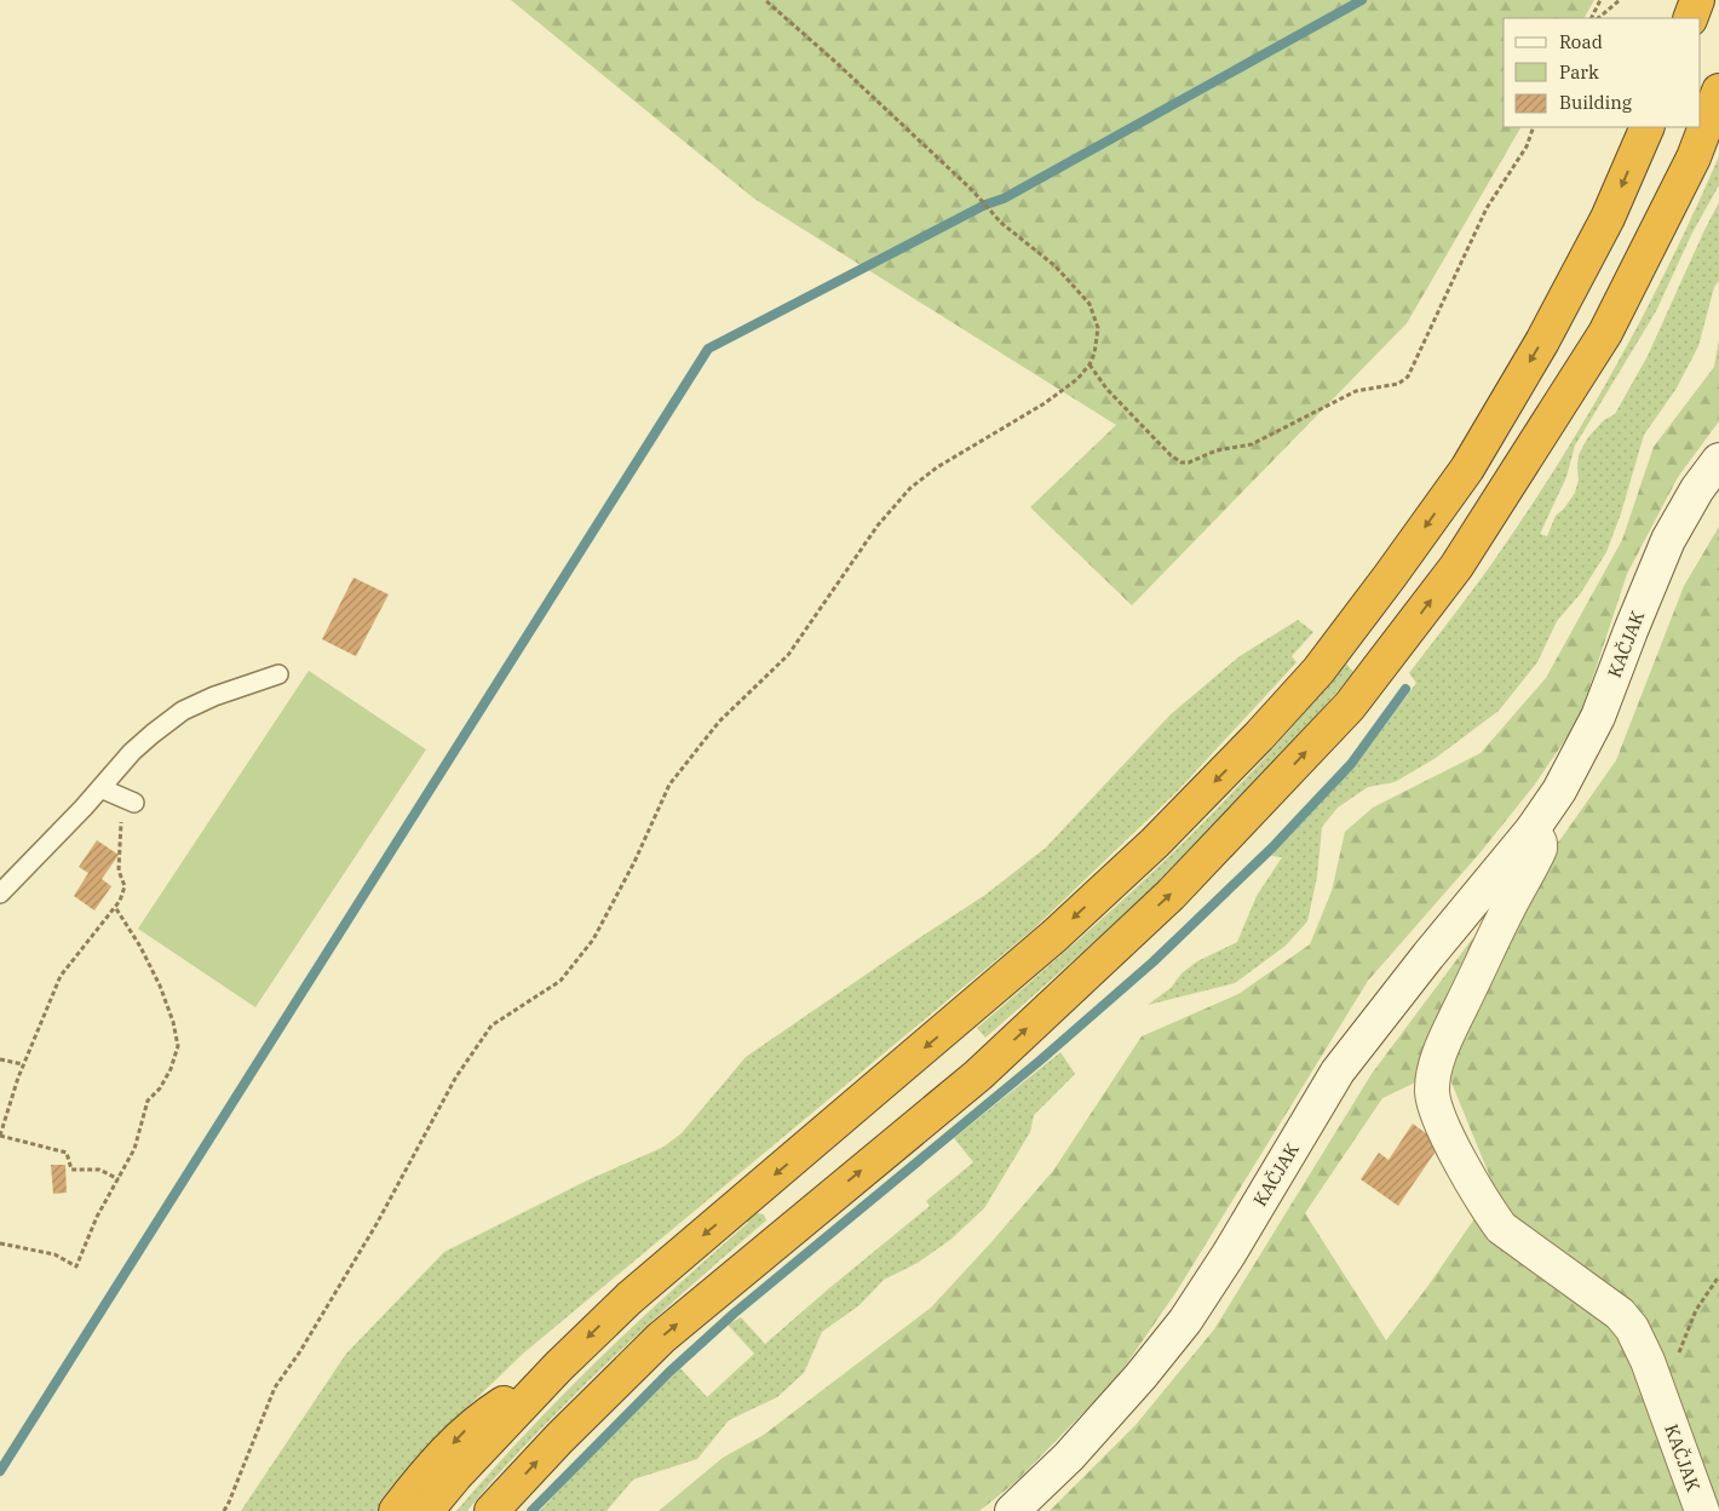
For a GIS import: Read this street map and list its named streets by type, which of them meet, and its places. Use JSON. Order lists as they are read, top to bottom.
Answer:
{
  "streets": {
    "main road": ["KAČJAK"]
  },
  "legend": ["Road", "Park", "Building"]
}
